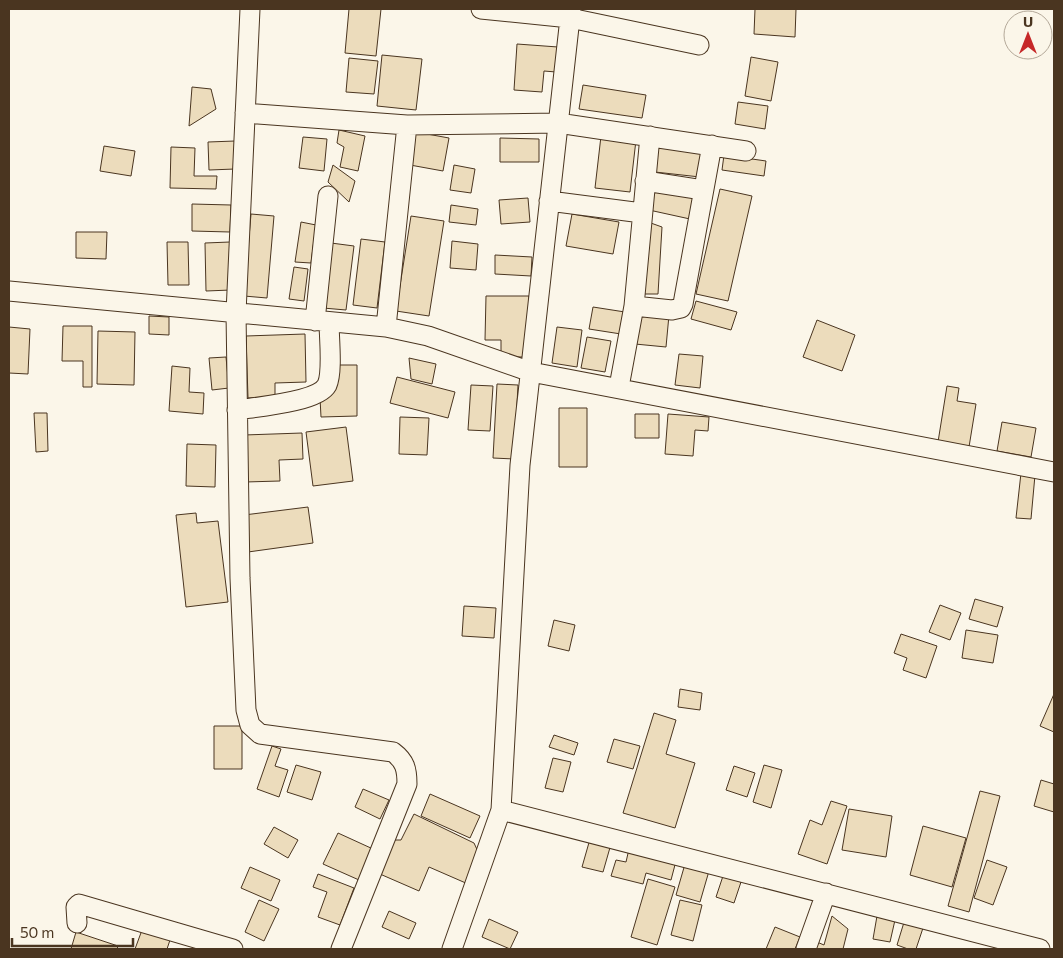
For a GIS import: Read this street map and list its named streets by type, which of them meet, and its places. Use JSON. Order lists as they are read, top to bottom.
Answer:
{
  "scale_bar": "50 m",
  "north": "top"
}
